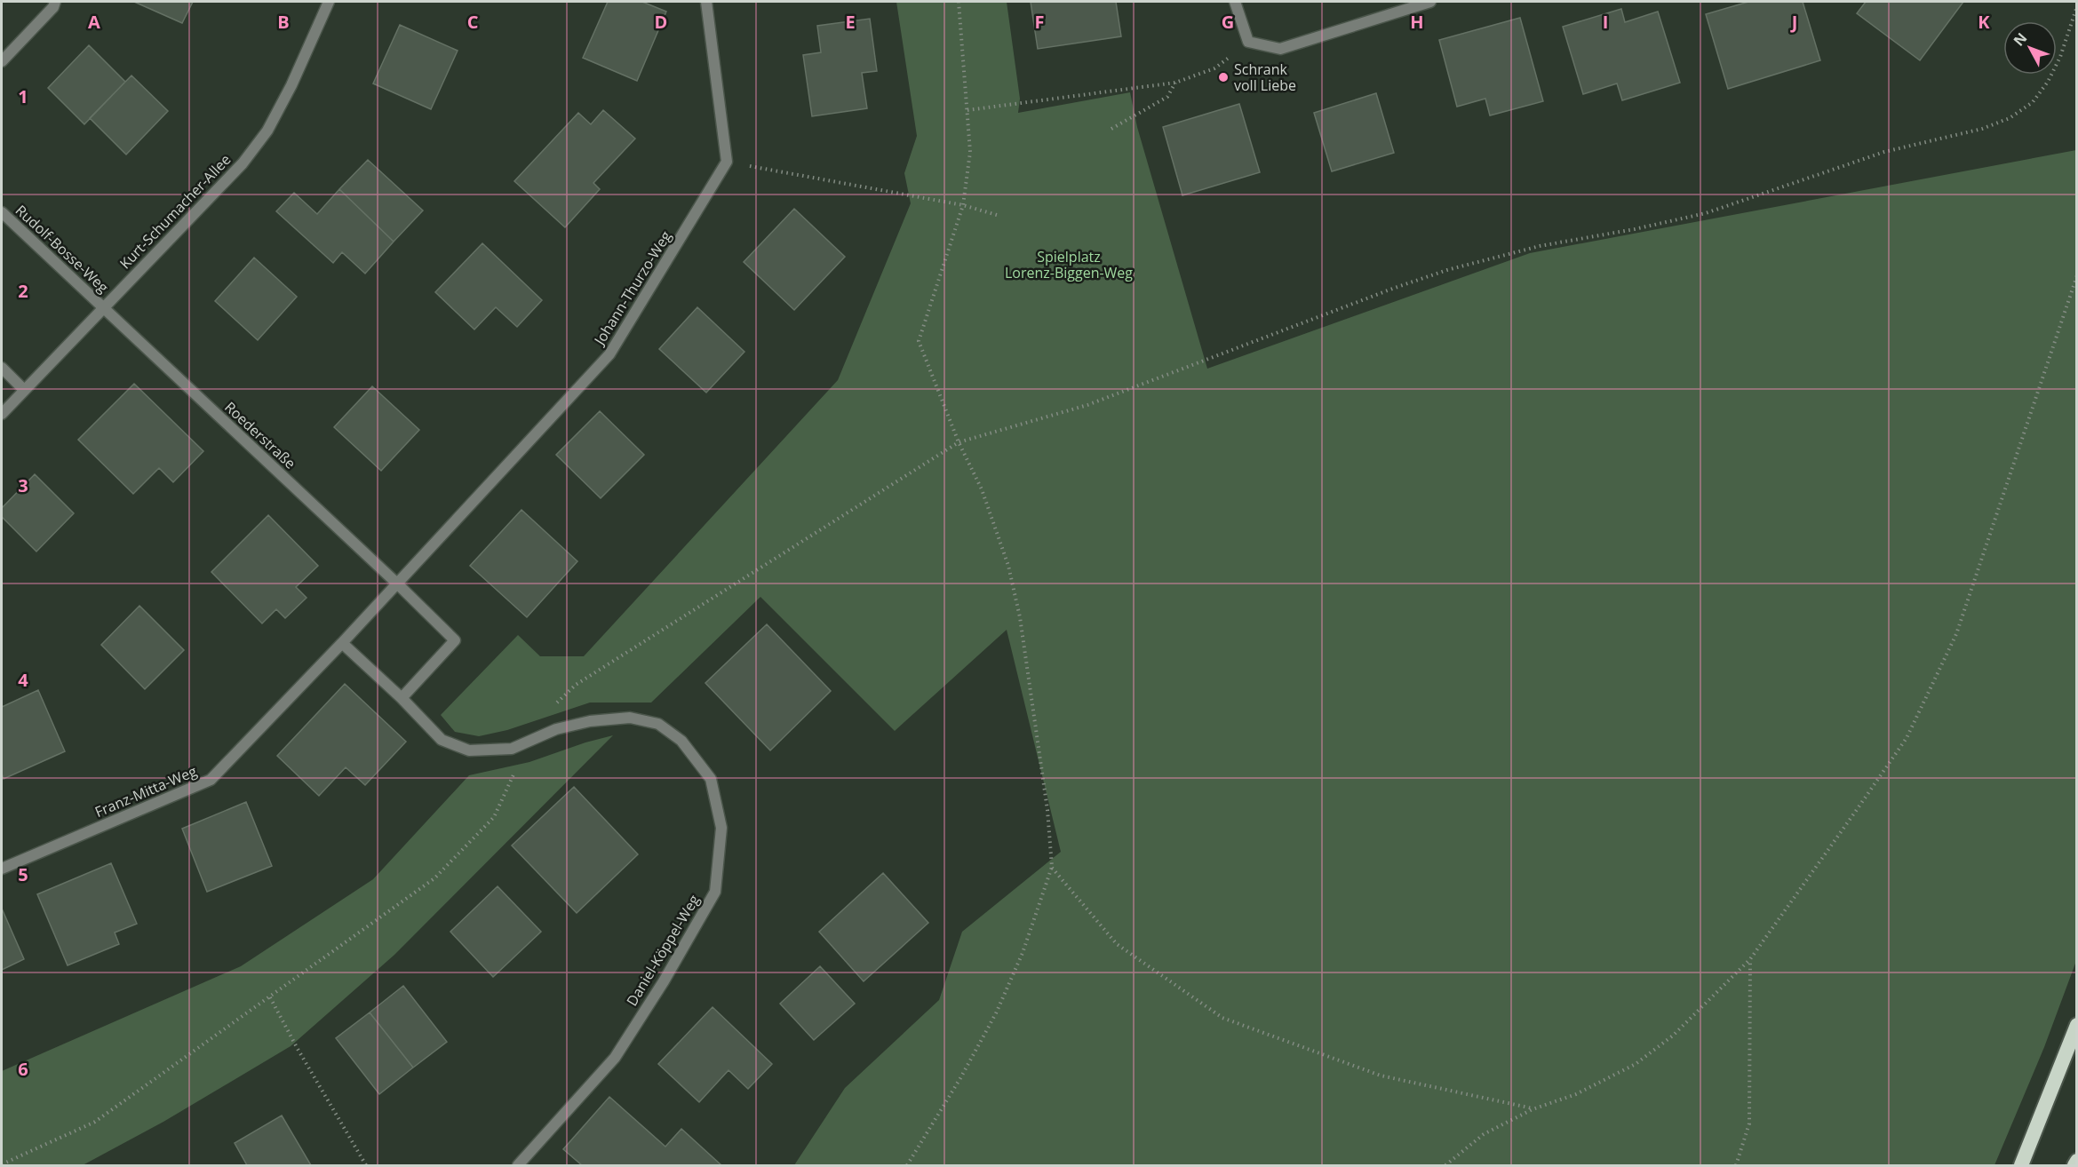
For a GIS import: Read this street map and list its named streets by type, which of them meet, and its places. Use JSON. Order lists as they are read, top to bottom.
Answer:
{
  "streets": {
    "street": [
      "Kurt-Schumacher-Allee",
      "Rudolf-Bosse-Weg",
      "Johann-Thurzo-Weg",
      "Roederstraße",
      "Franz-Mitta-Weg",
      "Daniel-Köppel-Weg"
    ]
  },
  "crossings": [
    ["Kurt-Schumacher-Allee", "Rudolf-Bosse-Weg"],
    ["Kurt-Schumacher-Allee", "Roederstraße"],
    ["Rudolf-Bosse-Weg", "Roederstraße"],
    ["Johann-Thurzo-Weg", "Roederstraße"],
    ["Roederstraße", "Daniel-Köppel-Weg"]
  ],
  "parks": ["Spielplatz Lorenz-Biggen-Weg"],
  "places": ["Schrank voll Liebe"],
  "north": "top left",
  "grid": {
    "columns": [
      "A",
      "B",
      "C",
      "D",
      "E",
      "F",
      "G",
      "H",
      "I",
      "J",
      "K"
    ],
    "rows": [
      "1",
      "2",
      "3",
      "4",
      "5",
      "6"
    ]
  }
}
